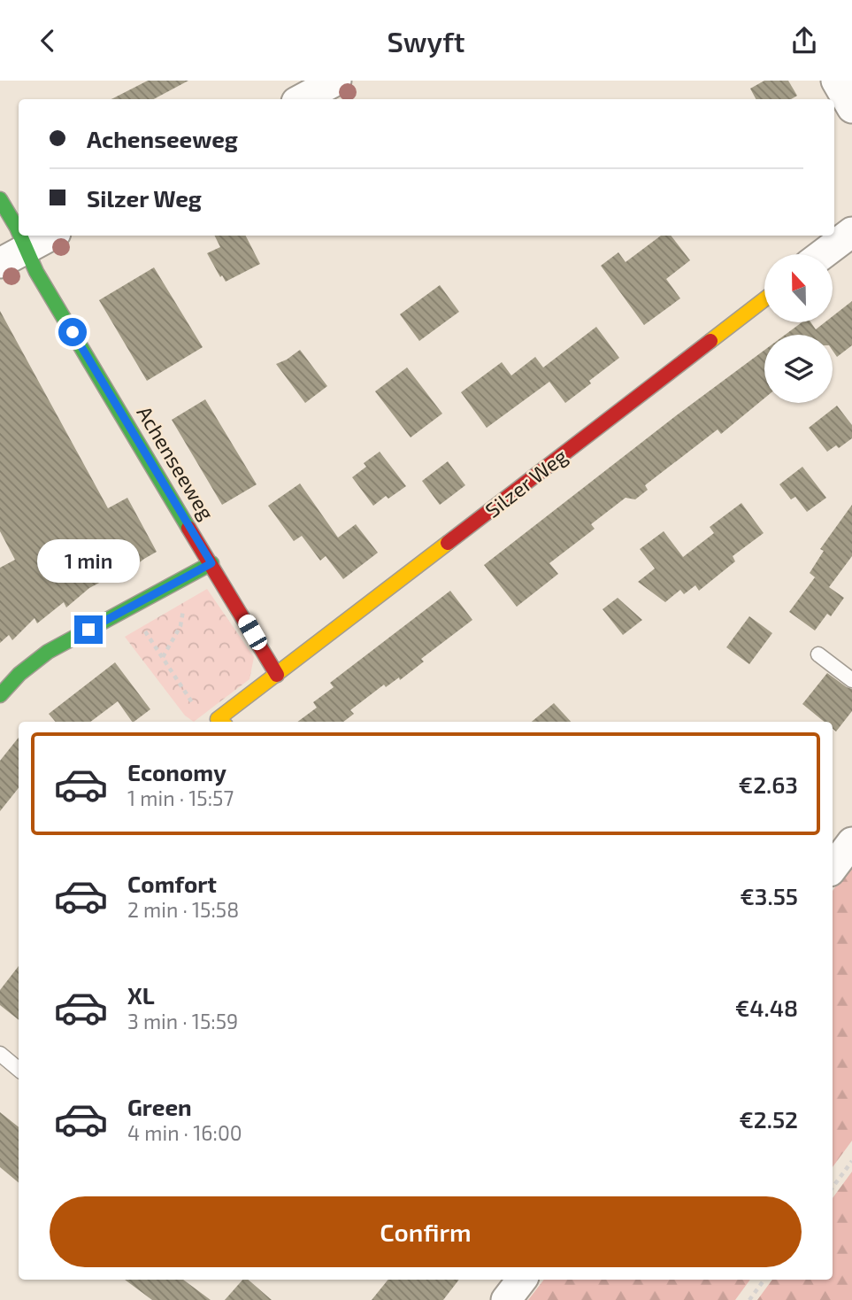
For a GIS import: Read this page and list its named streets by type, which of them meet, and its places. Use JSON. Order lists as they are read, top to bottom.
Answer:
{
  "streets": {
    "street": ["Achenseeweg", "Silzer Weg"]
  },
  "crossings": [
    ["Achenseeweg", "Silzer Weg"]
  ],
  "north": "top",
  "page": {
    "header": "Swyft",
    "banner": ["Achenseeweg", "Silzer Weg"],
    "bubble": "1 min",
    "list": [
      {
        "name": "Economy",
        "note": "1 min · 15:57",
        "value": "€2.63"
      },
      {
        "name": "Comfort",
        "note": "2 min · 15:58",
        "value": "€3.55"
      },
      {
        "name": "XL",
        "note": "3 min · 15:59",
        "value": "€4.48"
      },
      {
        "name": "Green",
        "note": "4 min · 16:00",
        "value": "€2.52"
      }
    ],
    "buttons": "Confirm"
  }
}
